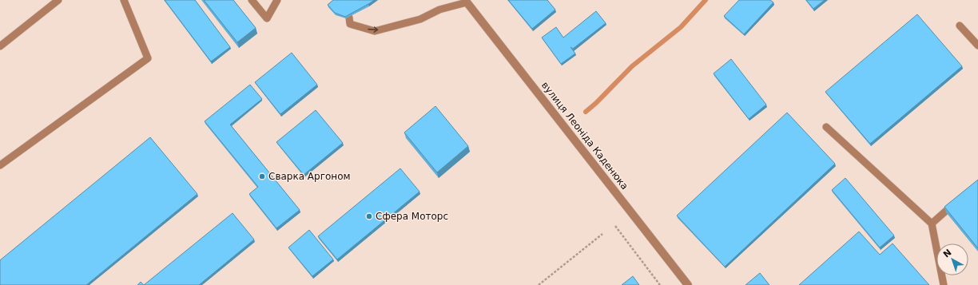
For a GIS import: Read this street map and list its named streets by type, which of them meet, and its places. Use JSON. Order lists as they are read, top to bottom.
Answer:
{
  "streets": {
    "street": ["вулиця Леоніда Каденюка"]
  },
  "places": ["Сварка Аргоном", "Сфера Моторс"],
  "north": "top left"
}
